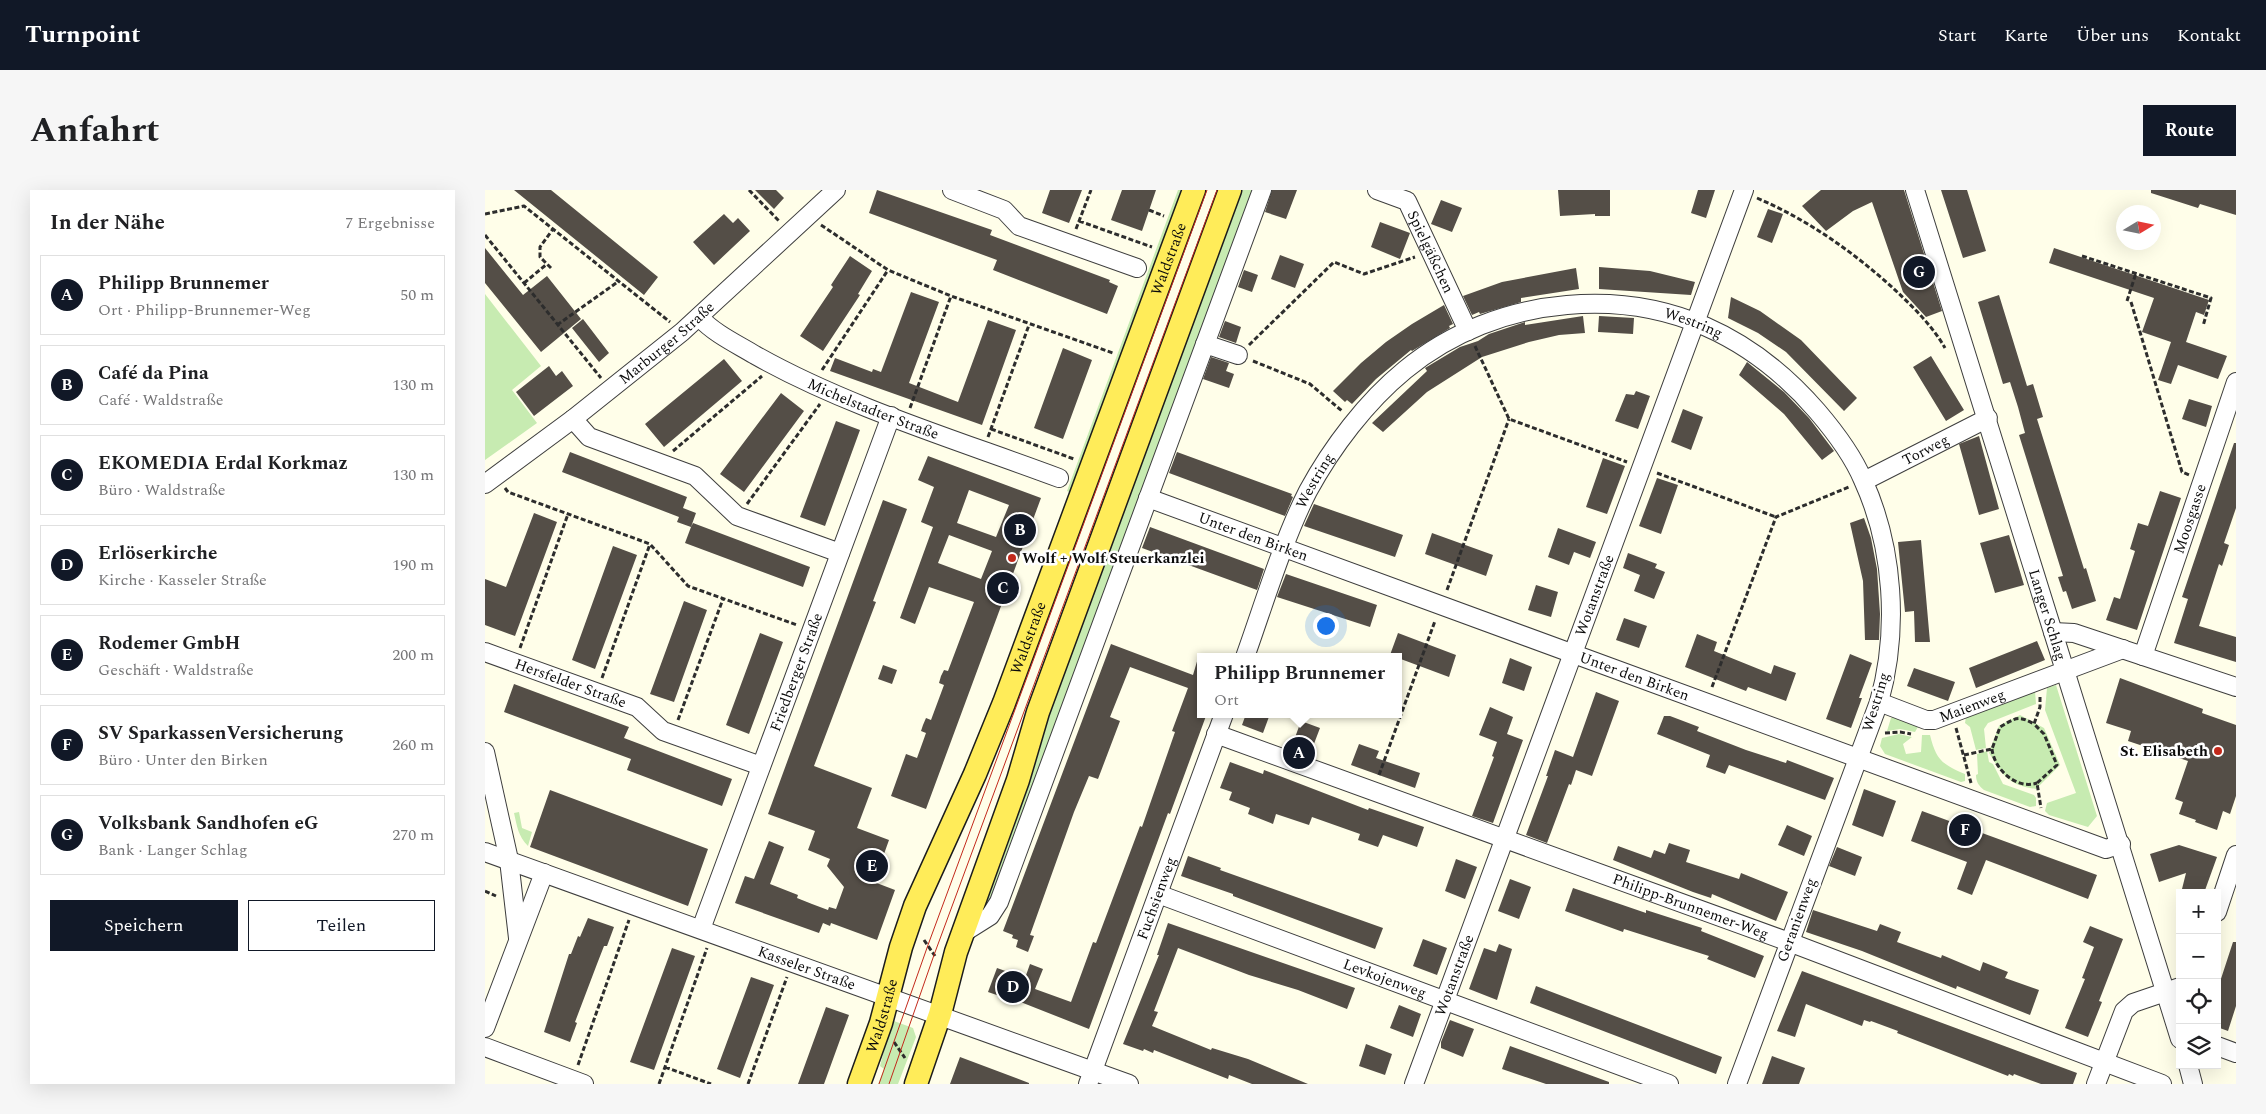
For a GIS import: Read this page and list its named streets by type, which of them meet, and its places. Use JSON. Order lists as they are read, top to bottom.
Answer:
{
  "streets": {
    "main road": ["Waldstraße"],
    "street": [
      "Spielgäßchen",
      "Westring",
      "Marburger Straße",
      "Michelstadter Straße",
      "Torweg",
      "Moosgasse",
      "Unter den Birken",
      "Wotanstraße",
      "Langer Schlag",
      "Friedberger Straße",
      "Hersfelder Straße",
      "Maienweg",
      "Fuchsienweg",
      "Philipp-Brunnemer-Weg",
      "Geranienweg",
      "Kasseler Straße",
      "Levkojenweg"
    ]
  },
  "crossings": [
    ["Spielgäßchen", "Westring"],
    ["Waldstraße", "Kasseler Straße"],
    ["Westring", "Torweg"],
    ["Westring", "Unter den Birken"],
    ["Westring", "Wotanstraße"],
    ["Westring", "Maienweg"],
    ["Westring", "Geranienweg"],
    ["Marburger Straße", "Michelstadter Straße"],
    ["Michelstadter Straße", "Friedberger Straße"],
    ["Torweg", "Langer Schlag"],
    ["Unter den Birken", "Wotanstraße"],
    ["Unter den Birken", "Langer Schlag"],
    ["Unter den Birken", "Geranienweg"],
    ["Wotanstraße", "Philipp-Brunnemer-Weg"],
    ["Wotanstraße", "Levkojenweg"],
    ["Langer Schlag", "Maienweg"],
    ["Friedberger Straße", "Hersfelder Straße"],
    ["Friedberger Straße", "Kasseler Straße"],
    ["Fuchsienweg", "Philipp-Brunnemer-Weg"],
    ["Fuchsienweg", "Kasseler Straße"],
    ["Fuchsienweg", "Levkojenweg"],
    ["Philipp-Brunnemer-Weg", "Geranienweg"]
  ],
  "places": ["Wolf + Wolf Steuerkanzlei", "St. Elisabeth"],
  "north": "right",
  "page": {
    "header": "Turnpoint",
    "nav": [
      "Start",
      "Karte",
      "Über uns",
      "Kontakt"
    ],
    "title": "Anfahrt",
    "buttons": [
      "Route",
      ["Speichern", "Teilen"]
    ],
    "heading": ["In der Nähe", "7 Ergebnisse"],
    "pins": [
      "G",
      "B",
      "C",
      "A",
      "F",
      "E",
      "D"
    ],
    "list": [
      {
        "mark": "A",
        "name": "Philipp Brunnemer",
        "note": "Ort · Philipp-Brunnemer-Weg",
        "value": "50 m"
      },
      {
        "mark": "B",
        "name": "Café da Pina",
        "note": "Café · Waldstraße",
        "value": "130 m"
      },
      {
        "mark": "C",
        "name": "EKOMEDIA Erdal Korkmaz",
        "note": "Büro · Waldstraße",
        "value": "130 m"
      },
      {
        "mark": "D",
        "name": "Erlöserkirche",
        "note": "Kirche · Kasseler Straße",
        "value": "190 m"
      },
      {
        "mark": "E",
        "name": "Rodemer GmbH",
        "note": "Geschäft · Waldstraße",
        "value": "200 m"
      },
      {
        "mark": "F",
        "name": "SV SparkassenVersicherung",
        "note": "Büro · Unter den Birken",
        "value": "260 m"
      },
      {
        "mark": "G",
        "name": "Volksbank Sandhofen eG",
        "note": "Bank · Langer Schlag",
        "value": "270 m"
      }
    ],
    "popup": ["Philipp Brunnemer", "Ort"],
    "map_buttons": ["+", "−"]
  }
}
